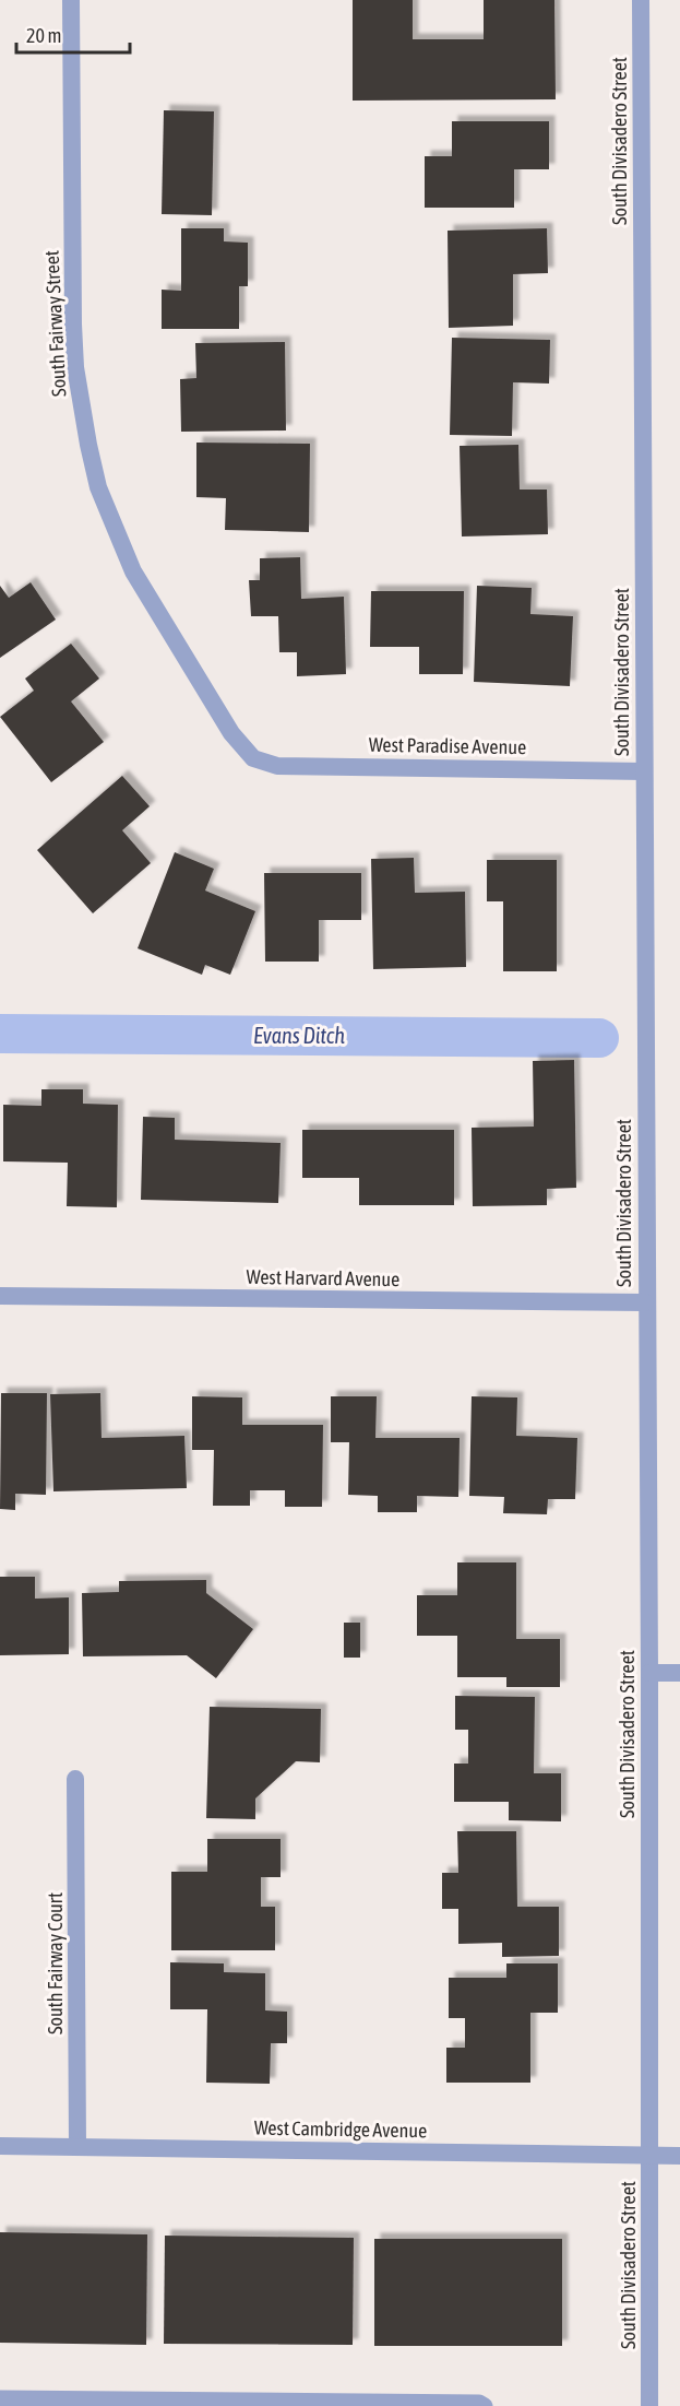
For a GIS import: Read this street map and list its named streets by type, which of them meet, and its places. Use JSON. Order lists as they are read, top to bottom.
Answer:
{
  "streets": {
    "street": [
      "South Divisadero Street",
      "South Fairway Street",
      "West Paradise Avenue",
      "West Harvard Avenue",
      "South Fairway Court",
      "West Cambridge Avenue"
    ]
  },
  "crossings": [
    ["South Divisadero Street", "West Paradise Avenue"],
    ["South Divisadero Street", "West Harvard Avenue"],
    ["South Divisadero Street", "West Cambridge Avenue"],
    ["South Fairway Street", "West Paradise Avenue"],
    ["South Fairway Court", "West Cambridge Avenue"]
  ],
  "water": ["Evans Ditch"],
  "scale_bar": "20 m"
}
